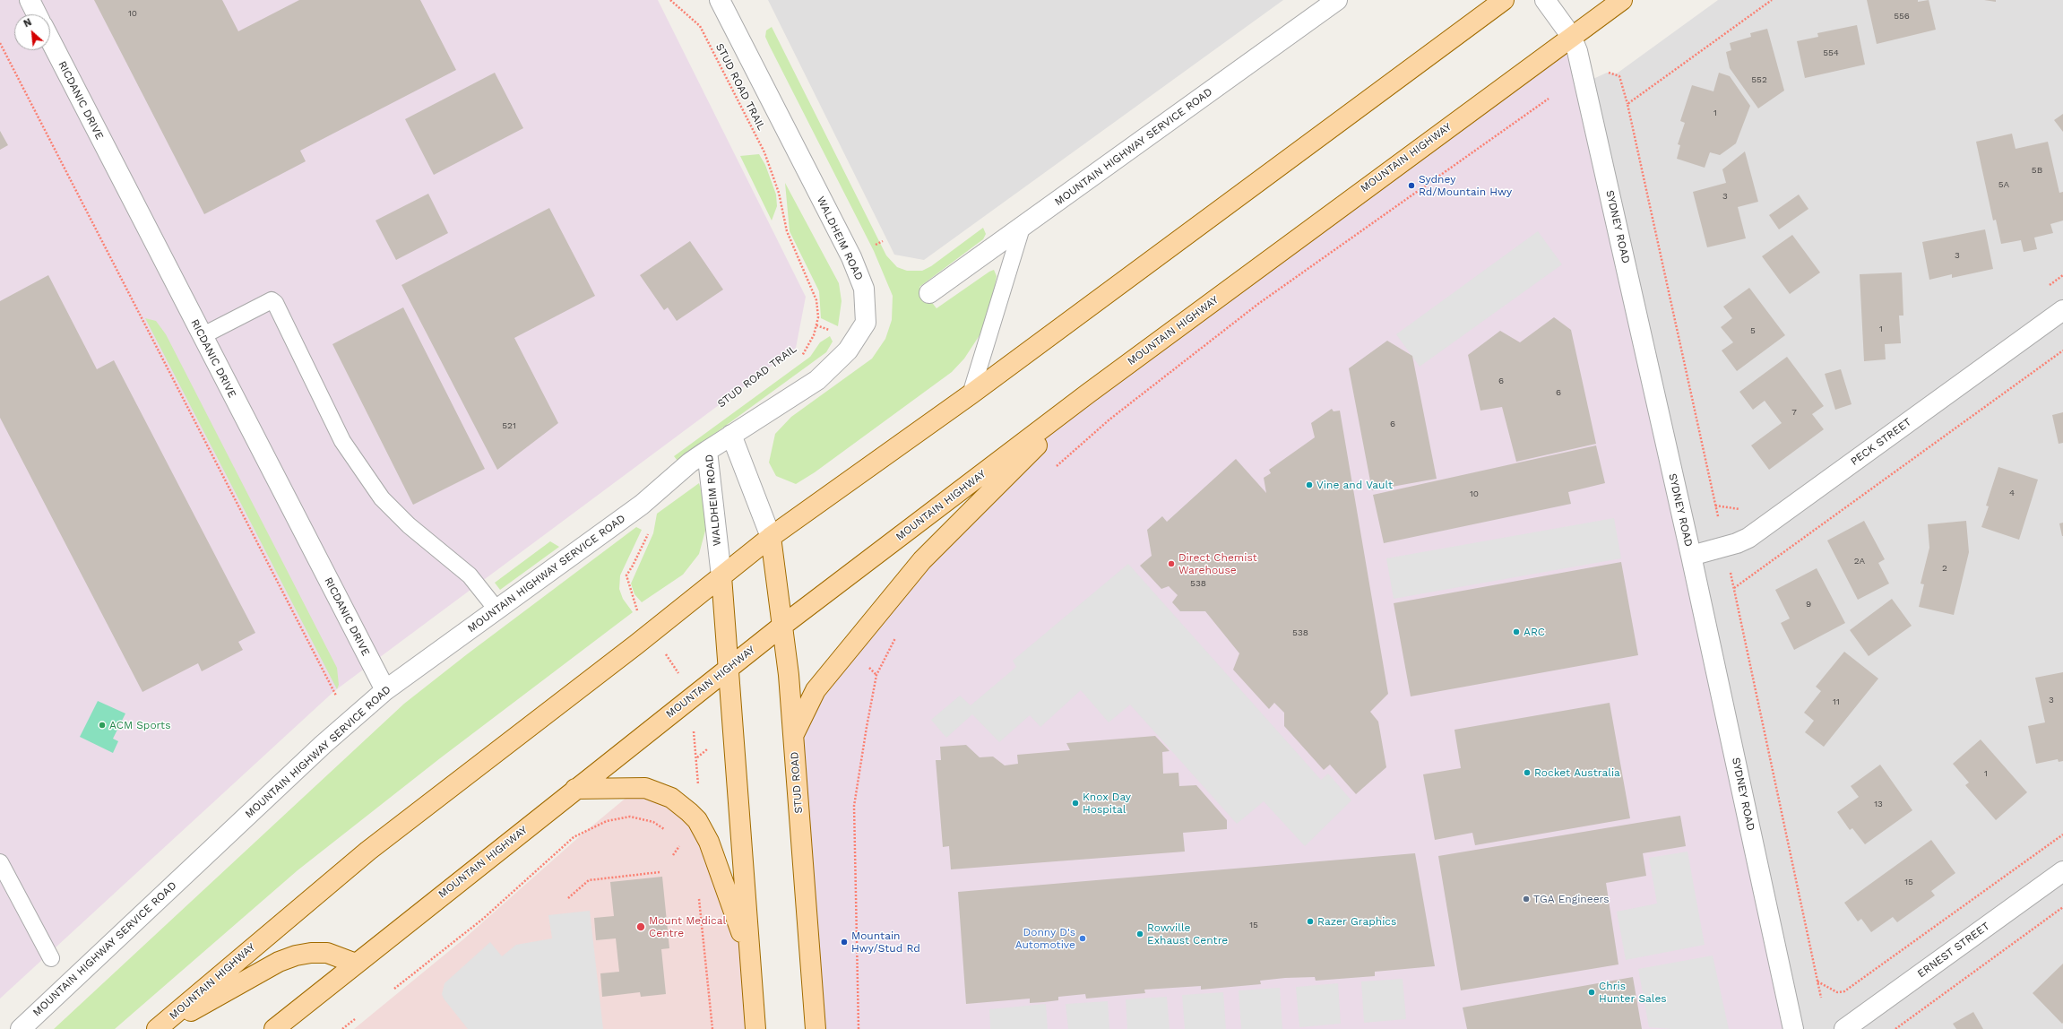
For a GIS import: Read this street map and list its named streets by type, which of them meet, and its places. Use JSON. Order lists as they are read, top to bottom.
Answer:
{
  "streets": {
    "main road": ["MOUNTAIN HIGHWAY", "STUD ROAD"],
    "street": [
      "RICDANIC DRIVE",
      "MOUNTAIN HIGHWAY SERVICE ROAD",
      "SYDNEY ROAD",
      "WALDHEIM ROAD",
      "PECK STREET",
      "ERNEST STREET"
    ],
    "path": ["STUD ROAD TRAIL"]
  },
  "crossings": [
    ["RICDANIC DRIVE", "MOUNTAIN HIGHWAY SERVICE ROAD"],
    ["MOUNTAIN HIGHWAY SERVICE ROAD", "WALDHEIM ROAD"],
    ["MOUNTAIN HIGHWAY", "SYDNEY ROAD"],
    ["MOUNTAIN HIGHWAY", "WALDHEIM ROAD"],
    ["MOUNTAIN HIGHWAY", "STUD ROAD"],
    ["SYDNEY ROAD", "PECK STREET"]
  ],
  "places": [
    "Sydney Rd/Mountain Hwy",
    "Vine and Vault",
    "Direct Chemist Warehouse",
    "ARC",
    "ACM Sports",
    "Rocket Australia",
    "Knox Day Hospital",
    "TGA Engineers",
    "Razer Graphics",
    "Mount Medical Centre",
    "Rowville Exhaust Centre",
    "Donny D's Automotive",
    "Mountain Hwy/Stud Rd",
    "Chris Hunter Sales"
  ],
  "house_numbers": [
    "10",
    "556",
    "554",
    "552",
    "1",
    "5B",
    "5A",
    "3",
    "3",
    "1",
    "5",
    "6",
    "6",
    "7",
    "6",
    "521",
    "4",
    "10",
    "2A",
    "2",
    "538",
    "9",
    "538",
    "3",
    "11",
    "1",
    "13",
    "15",
    "15"
  ],
  "north": "top left"
}
